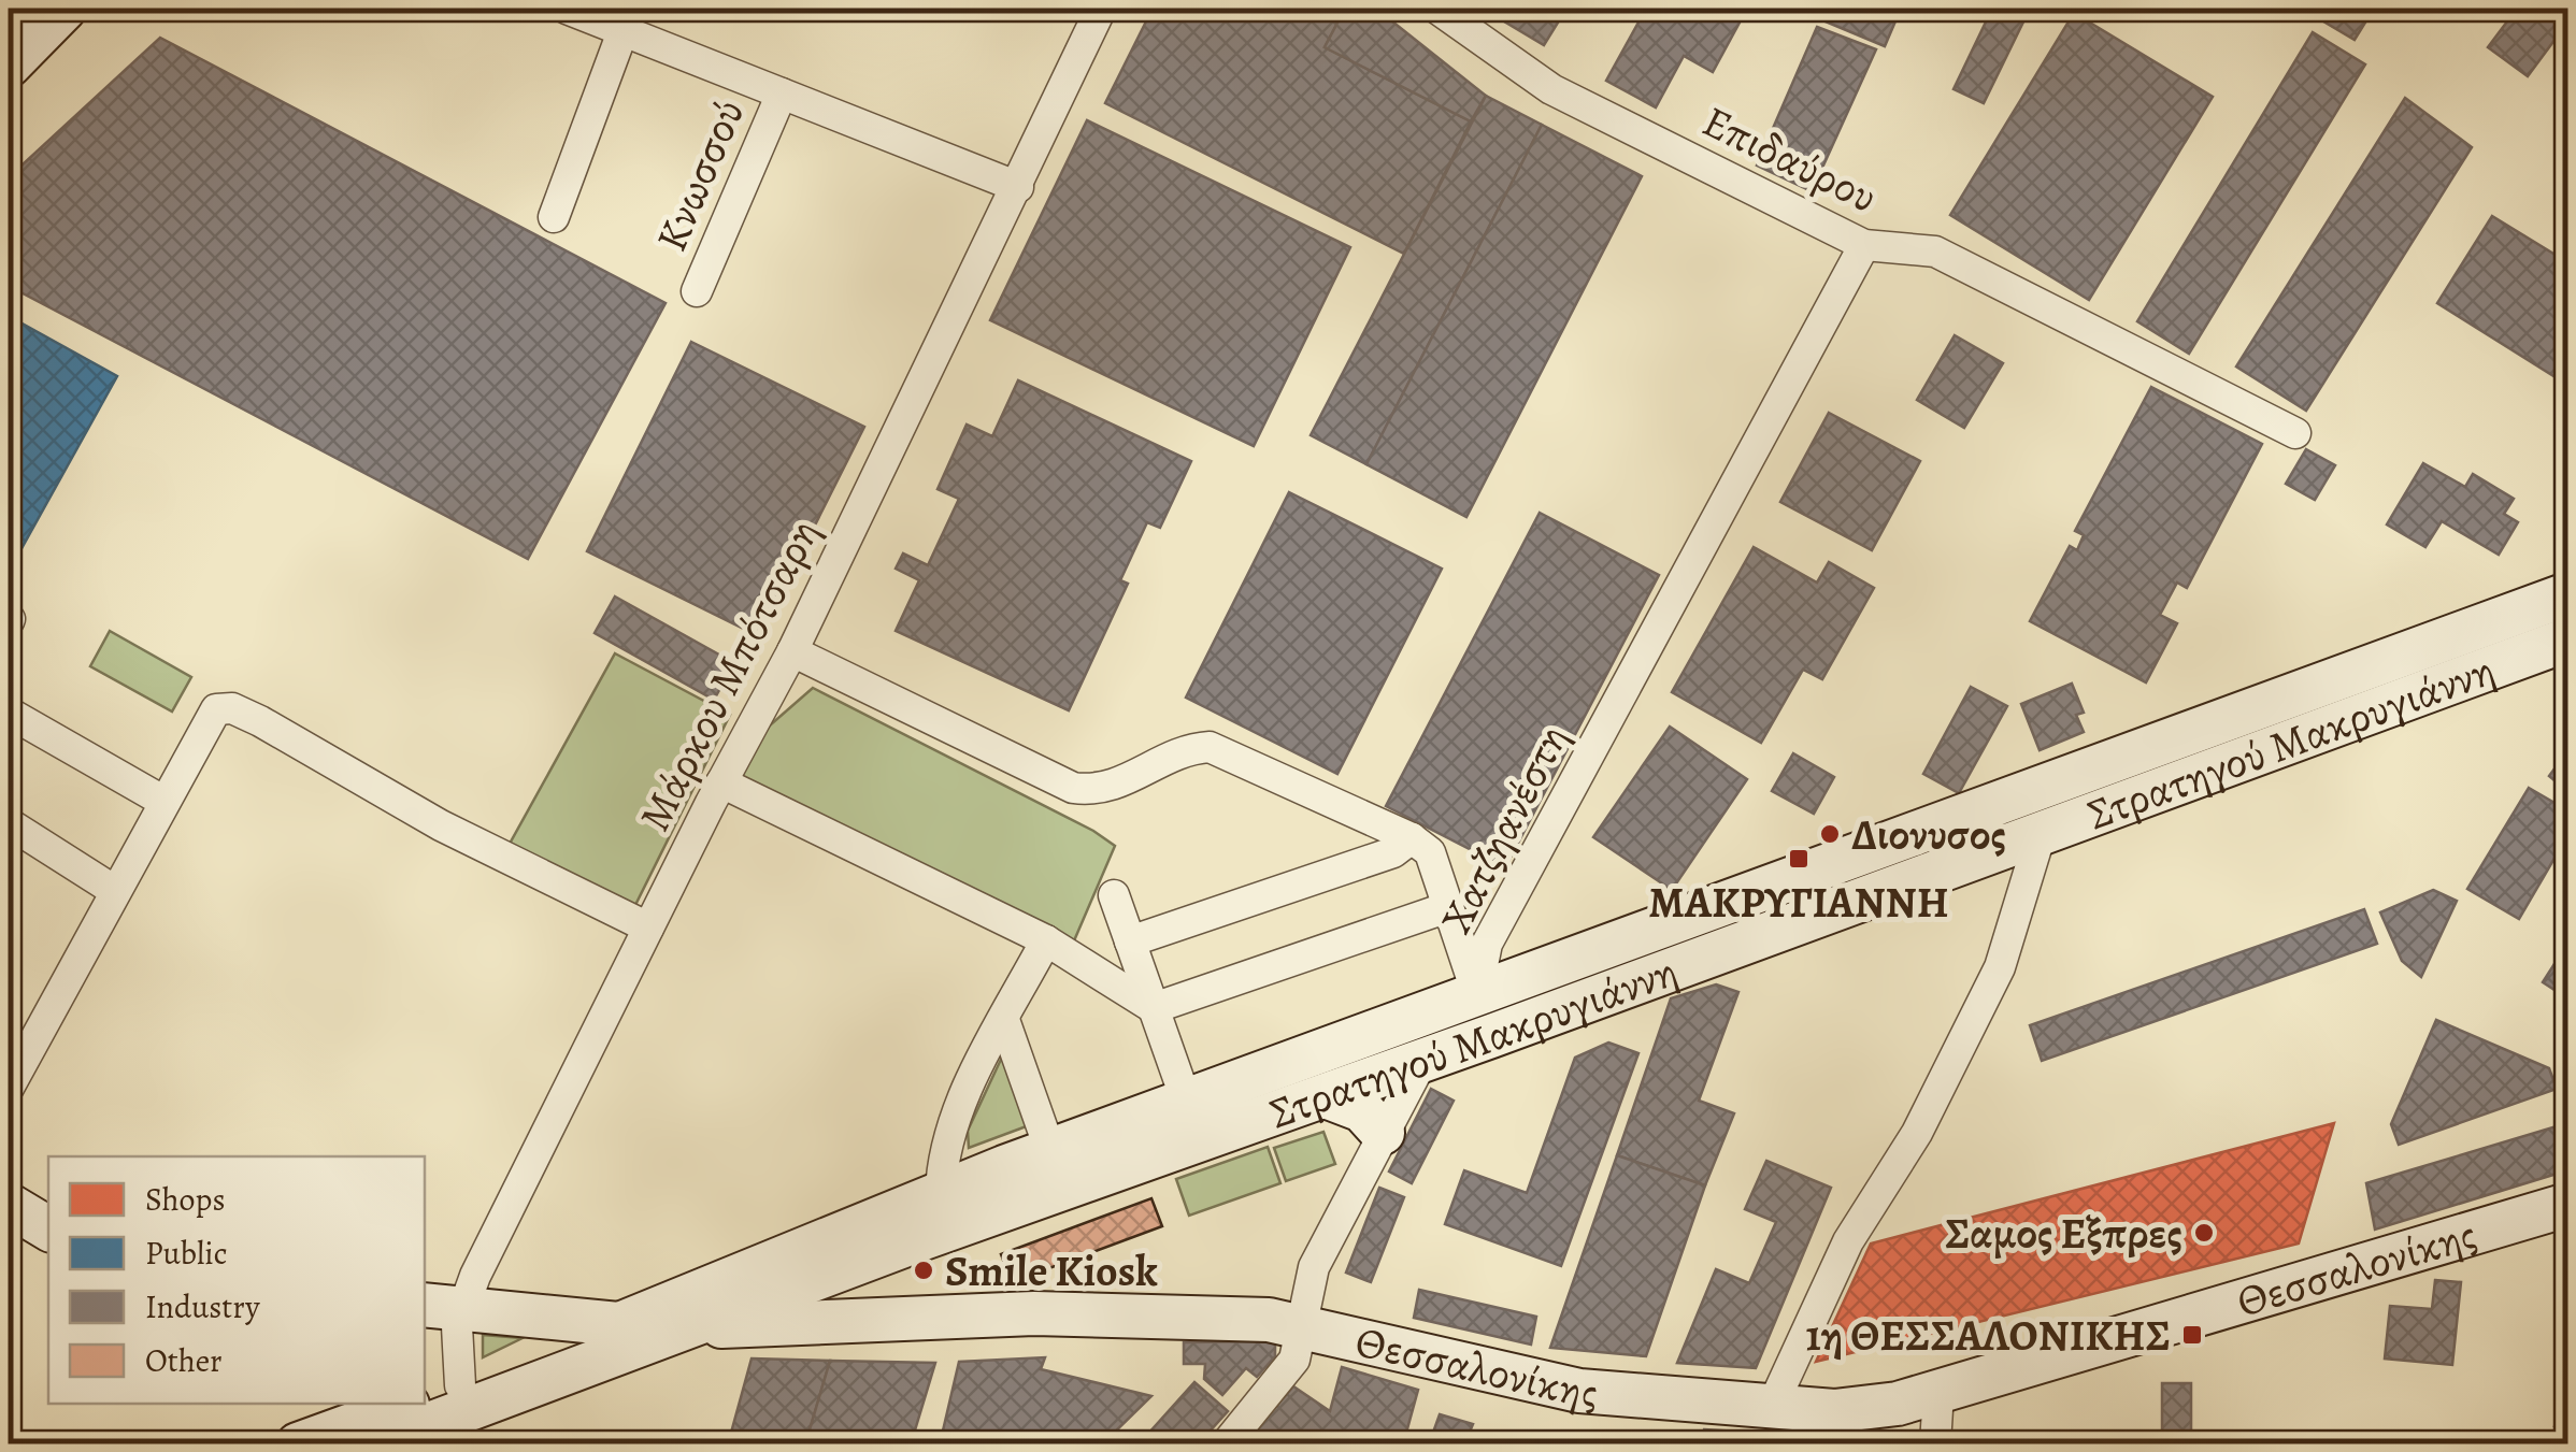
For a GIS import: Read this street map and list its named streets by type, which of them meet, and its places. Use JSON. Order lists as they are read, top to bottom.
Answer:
{
  "streets": {
    "street": [
      "Επιδαύρου",
      "Κνωσσού",
      "Μάρκου Μπότσαρη",
      "Στρατηγού Μακρυγιάννη",
      "Χατζηανέστη",
      "Θεσσαλονίκης"
    ]
  },
  "crossings": [
    ["Επιδαύρου", "Χατζηανέστη"],
    ["Μάρκου Μπότσαρη", "Στρατηγού Μακρυγιάννη"],
    ["Στρατηγού Μακρυγιάννη", "Χατζηανέστη"],
    ["Στρατηγού Μακρυγιάννη", "Θεσσαλονίκης"],
    ["Χατζηανέστη", "Θεσσαλονίκης"]
  ],
  "places": {
    "other": ["Διονυσος", "Σαμος Εξπρες", "Smile Kiosk"],
    "transit": ["ΜΑΚΡΥΓΙΑΝΝΗ", "1η ΘΕΣΣΑΛΟΝΙΚΗΣ"]
  },
  "legend": [
    "Shops",
    "Public",
    "Industry",
    "Other"
  ]
}
